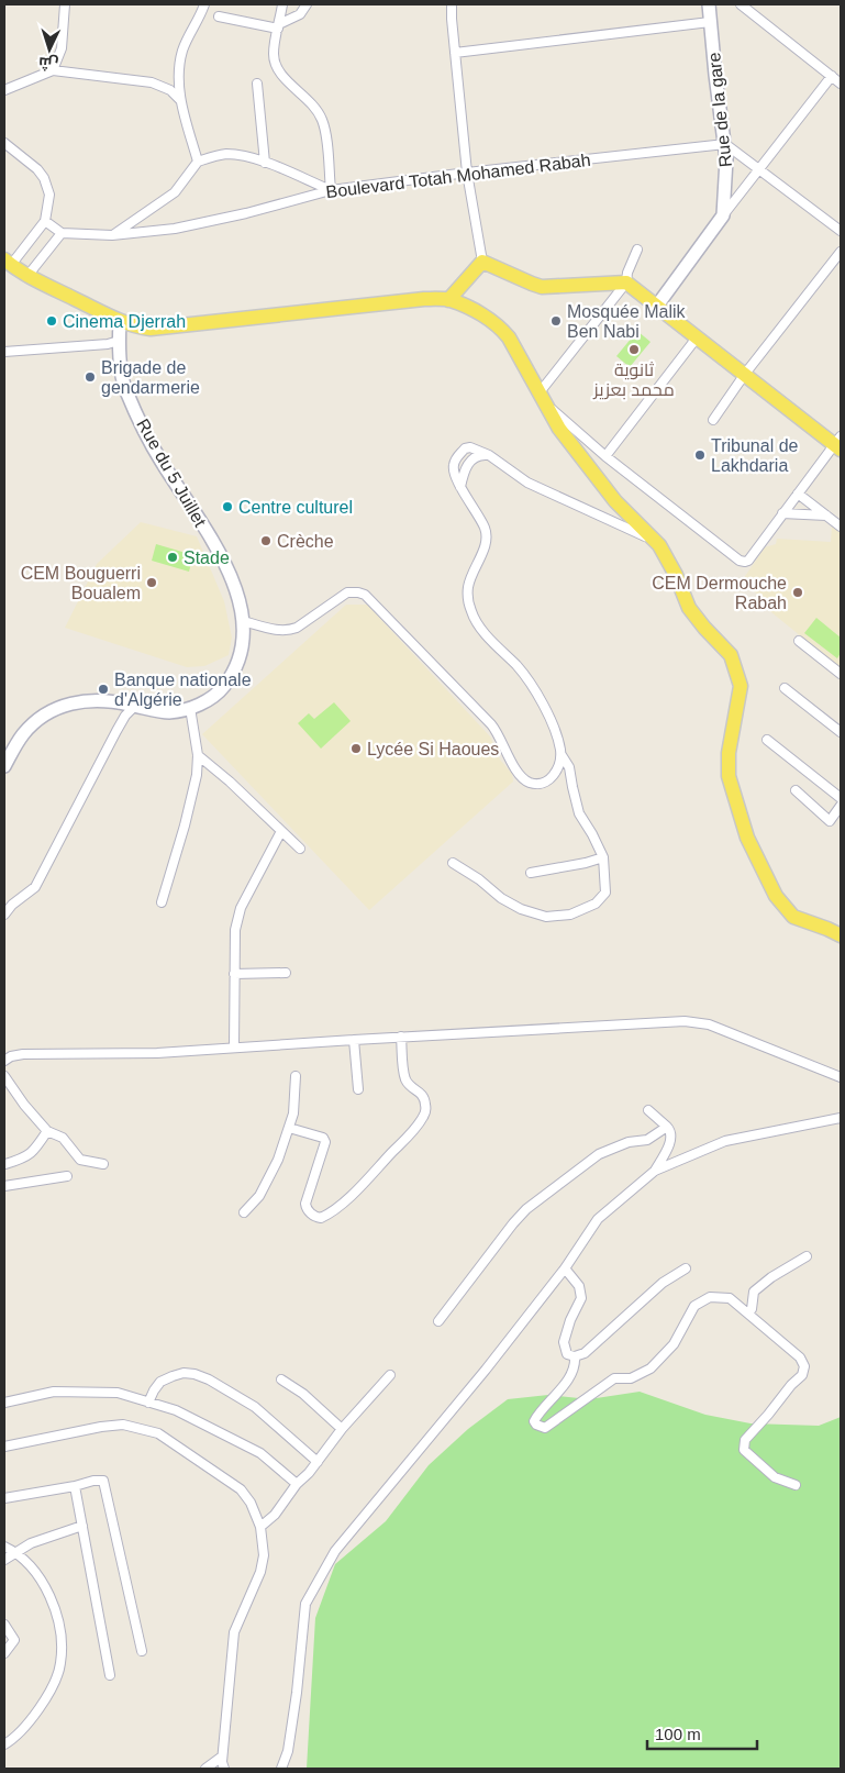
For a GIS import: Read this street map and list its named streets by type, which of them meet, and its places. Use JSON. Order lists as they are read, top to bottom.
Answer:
{
  "streets": {
    "street": ["Rue de la gare", "Boulevard Totah Mohamed Rabah", "Rue du 5 Juillet"]
  },
  "crossings": [
    ["Rue de la gare", "Boulevard Totah Mohamed Rabah"]
  ],
  "places": [
    "Cinema Djerrah",
    "Mosquée Malik Ben Nabi",
    "ثانوية محمد بعزيز",
    "Brigade de gendarmerie",
    "Tribunal de Lakhdaria",
    "Centre culturel",
    "Crèche",
    "Stade",
    "CEM Bouguerri Boualem",
    "CEM Dermouche Rabah",
    "Banque nationale d'Algérie",
    "Lycée Si Haoues"
  ],
  "scale_bar": "100 m",
  "north": "bottom"
}
